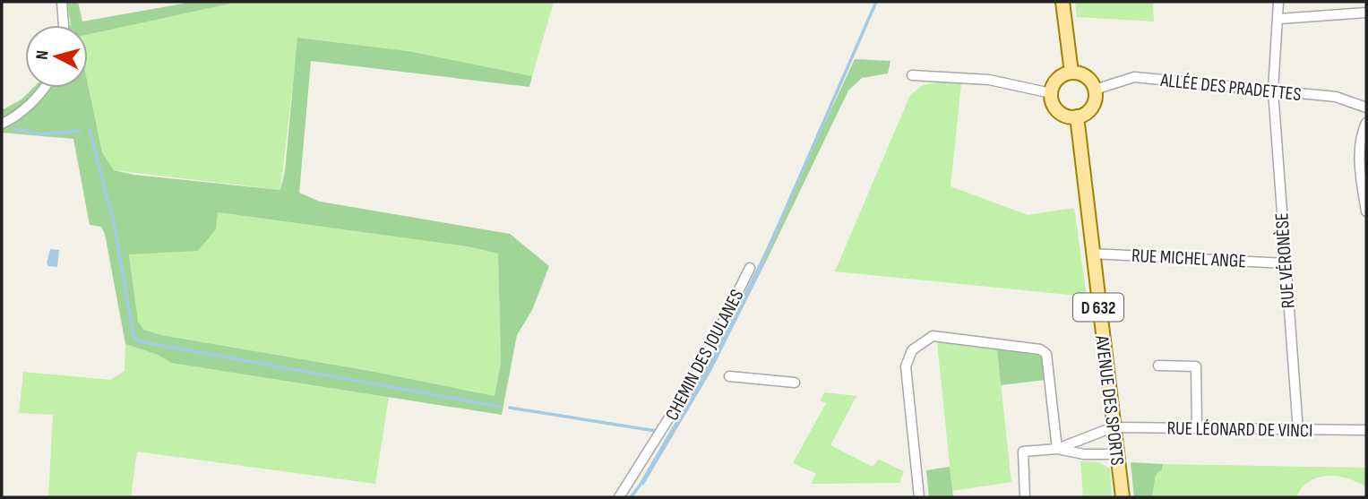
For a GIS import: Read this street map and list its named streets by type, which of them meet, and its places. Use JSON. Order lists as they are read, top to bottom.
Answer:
{
  "streets": {
    "main road": ["D 632", "AVENUE DES SPORTS"],
    "street": [
      "ALLÉE DES PRADETTES",
      "RUE MICHEL ANGE",
      "RUE VÉRONÈSE",
      "CHEMIN DES JOULANES",
      "RUE LÉONARD DE VINCI"
    ]
  },
  "crossings": [
    ["ALLÉE DES PRADETTES", "RUE VÉRONÈSE"],
    ["ALLÉE DES PRADETTES", "AVENUE DES SPORTS"],
    ["RUE MICHEL ANGE", "RUE VÉRONÈSE"],
    ["RUE MICHEL ANGE", "AVENUE DES SPORTS"],
    ["RUE VÉRONÈSE", "RUE LÉONARD DE VINCI"],
    ["AVENUE DES SPORTS", "RUE LÉONARD DE VINCI"]
  ],
  "north": "left"
}
